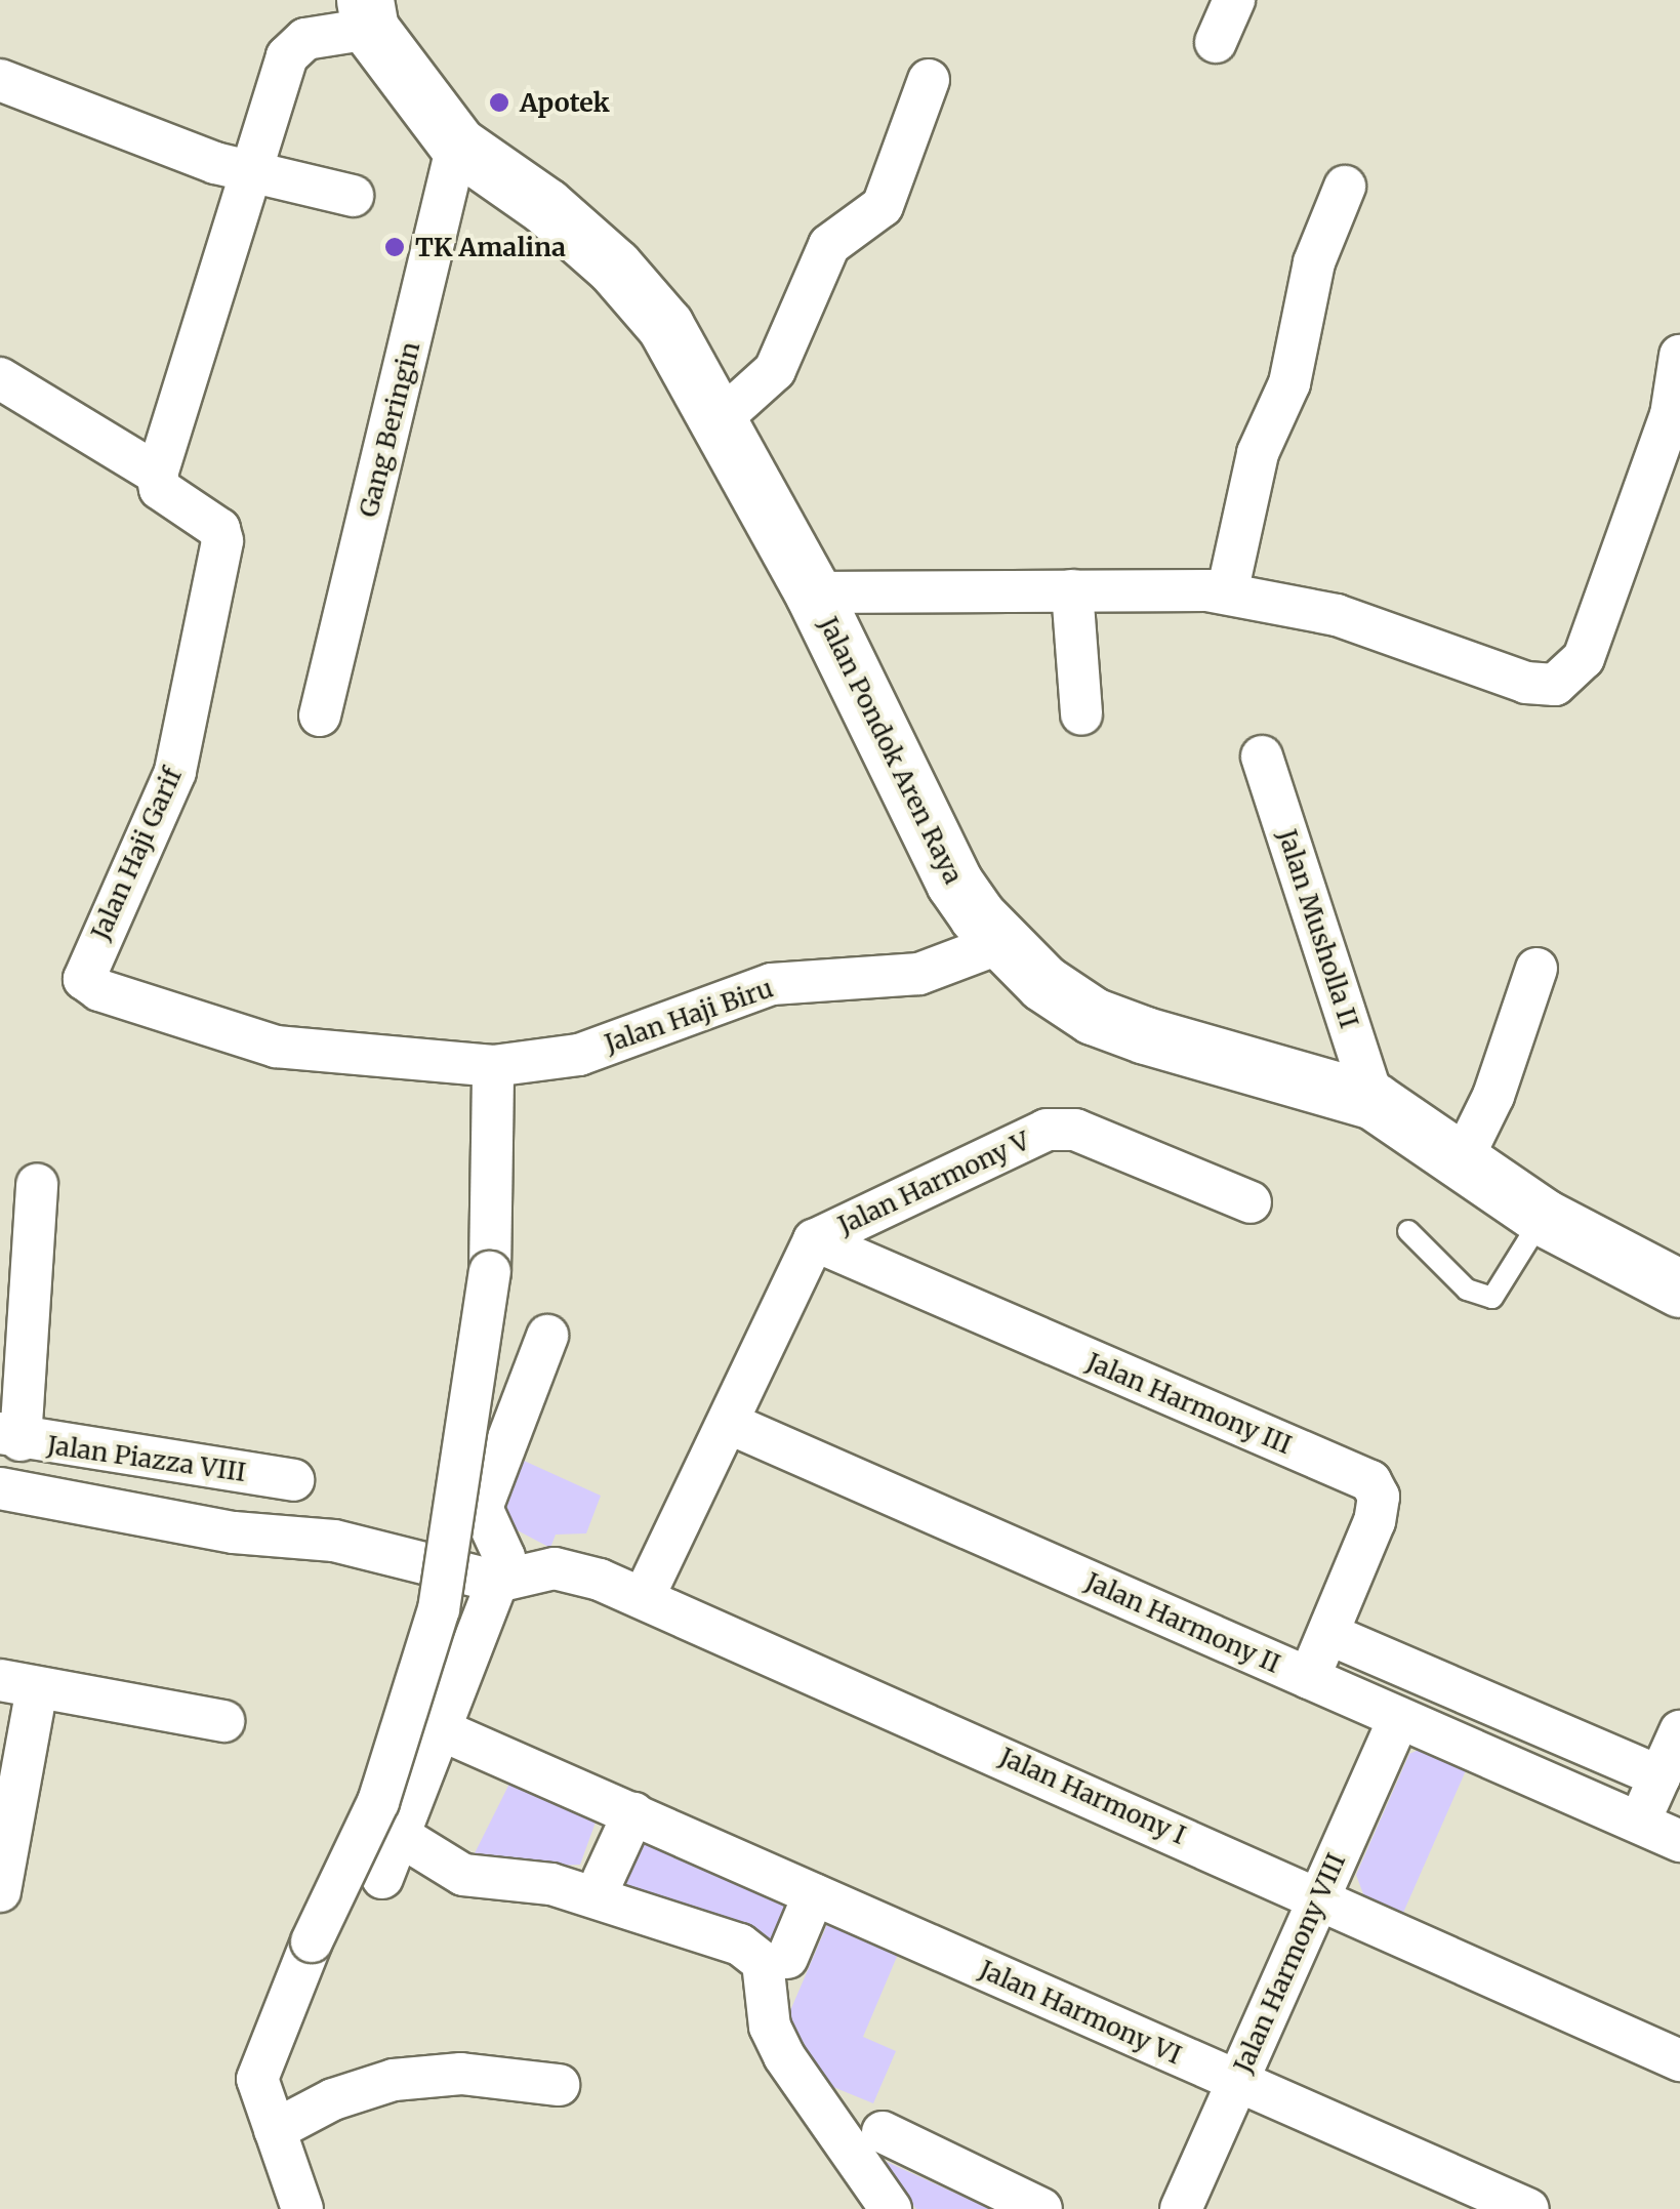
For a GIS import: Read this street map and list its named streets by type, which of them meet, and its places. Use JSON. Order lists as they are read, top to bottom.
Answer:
{
  "streets": {
    "main road": ["Jalan Pondok Aren Raya"],
    "street": [
      "Gang Beringin",
      "Jalan Haji Garif",
      "Jalan Musholla II",
      "Jalan Haji Biru",
      "Jalan Harmony V",
      "Jalan Harmony III",
      "Jalan Piazza VIII",
      "Jalan Harmony II",
      "Jalan Harmony I",
      "Jalan Harmony VIII",
      "Jalan Harmony VI"
    ]
  },
  "crossings": [
    ["Gang Beringin", "Jalan Pondok Aren Raya"],
    ["Jalan Pondok Aren Raya", "Jalan Musholla II"],
    ["Jalan Pondok Aren Raya", "Jalan Haji Biru"],
    ["Jalan Haji Garif", "Jalan Haji Biru"],
    ["Jalan Harmony V", "Jalan Harmony III"],
    ["Jalan Harmony V", "Jalan Harmony II"],
    ["Jalan Harmony V", "Jalan Harmony I"],
    ["Jalan Harmony III", "Jalan Harmony II"],
    ["Jalan Harmony II", "Jalan Harmony VIII"],
    ["Jalan Harmony I", "Jalan Harmony VIII"],
    ["Jalan Harmony VIII", "Jalan Harmony VI"]
  ],
  "places": ["Apotek", "TK Amalina"]
}
